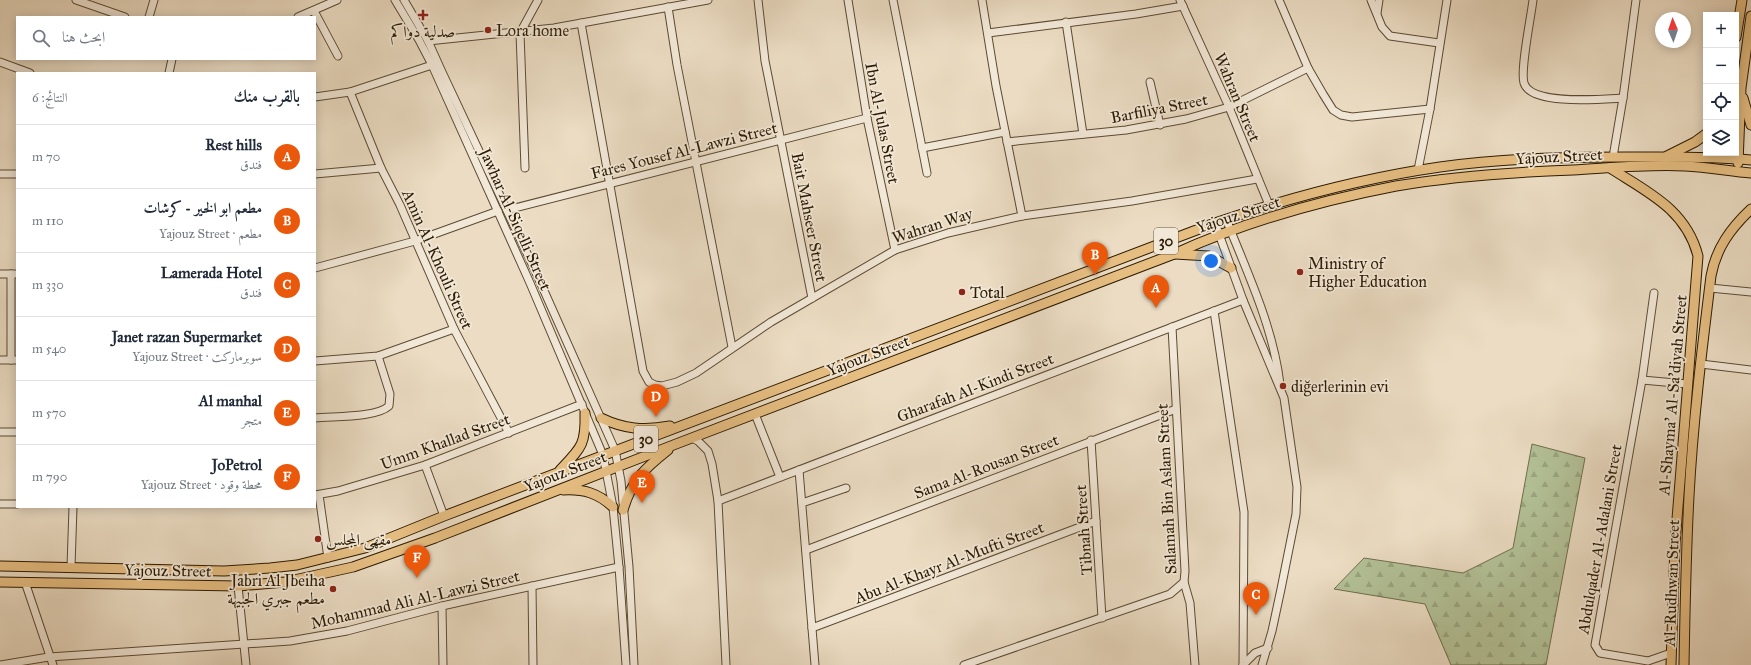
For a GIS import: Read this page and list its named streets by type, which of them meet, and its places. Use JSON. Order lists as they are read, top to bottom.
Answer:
{
  "streets": {
    "main road": [
      "Yajouz Street",
      "30",
      "Al-Shayma’ Al-Sa’diyah Street",
      "Al-Rudhwan Street"
    ],
    "street": [
      "Wahran Street",
      "Barfiliya Street",
      "Ibn Al-Julas Street",
      "Fares Yousef Al-Lawzi Street",
      "Bait Mahseer Street",
      "Jawhar Al-Siqelli Street",
      "Wahran Way",
      "Amin Al-Khouli Street",
      "Gharafah Al-Kindi Street",
      "Umm Khallad Street",
      "Sama Al-Rousan Street",
      "Salamah Bin Aslam Street",
      "Tibnah Street",
      "Abdulqader Al-Adalani Street",
      "Abu Al-Khayr Al-Mufti Street",
      "Mohammad Ali Al-Lawzi Street"
    ]
  },
  "crossings": [
    ["Wahran Street", "Barfiliya Street"],
    ["Wahran Street", "Yajouz Street"],
    ["Wahran Street", "Wahran Way"],
    ["Ibn Al-Julas Street", "Fares Yousef Al-Lawzi Street"],
    ["Ibn Al-Julas Street", "Wahran Way"],
    ["Fares Yousef Al-Lawzi Street", "Bait Mahseer Street"],
    ["Fares Yousef Al-Lawzi Street", "Jawhar Al-Siqelli Street"],
    ["Fares Yousef Al-Lawzi Street", "Wahran Way"],
    ["Yajouz Street", "Jawhar Al-Siqelli Street"],
    ["Yajouz Street", "Al-Shayma’ Al-Sa’diyah Street"],
    ["Bait Mahseer Street", "Wahran Way"],
    ["Jawhar Al-Siqelli Street", "Umm Khallad Street"],
    ["Jawhar Al-Siqelli Street", "Mohammad Ali Al-Lawzi Street"],
    ["Amin Al-Khouli Street", "Umm Khallad Street"],
    ["Gharafah Al-Kindi Street", "Salamah Bin Aslam Street"],
    ["Al-Shayma’ Al-Sa’diyah Street", "Abdulqader Al-Adalani Street"],
    ["Al-Shayma’ Al-Sa’diyah Street", "Al-Rudhwan Street"],
    ["Sama Al-Rousan Street", "Salamah Bin Aslam Street"],
    ["Sama Al-Rousan Street", "Tibnah Street"],
    ["Salamah Bin Aslam Street", "Tibnah Street"],
    ["Tibnah Street", "Abu Al-Khayr Al-Mufti Street"]
  ],
  "places": {
    "health": ["صدلية دواكم"],
    "other": [
      "Lora home",
      "Ministry of Higher Education",
      "Total",
      "diğerlerinin evi",
      "مقهى المجلس",
      "Jabri Al Jbeiha مطعم جبري الجبيهة"
    ]
  },
  "north": "top",
  "page": {
    "map_buttons": ["+", "−"],
    "search": "ابحث هنا",
    "heading": ["بالقرب منك", "النتائج: 6"],
    "list": [
      {
        "mark": "A",
        "name": "Rest hills",
        "note": "فندق",
        "value": "70 m"
      },
      {
        "mark": "B",
        "name": "مطعم ابو الخير - كرشات",
        "note": "مطعم · Yajouz Street",
        "value": "110 m"
      },
      {
        "mark": "C",
        "name": "Lamerada Hotel",
        "note": "فندق",
        "value": "330 m"
      },
      {
        "mark": "D",
        "name": "Janet razan Supermarket",
        "note": "سوبرماركت · Yajouz Street",
        "value": "540 m"
      },
      {
        "mark": "E",
        "name": "Al manhal",
        "note": "متجر",
        "value": "570 m"
      },
      {
        "mark": "F",
        "name": "JoPetrol",
        "note": "محطة وقود · Yajouz Street",
        "value": "790 m"
      }
    ],
    "pins": [
      "B",
      "A",
      "D",
      "E",
      "F",
      "C"
    ]
  }
}
